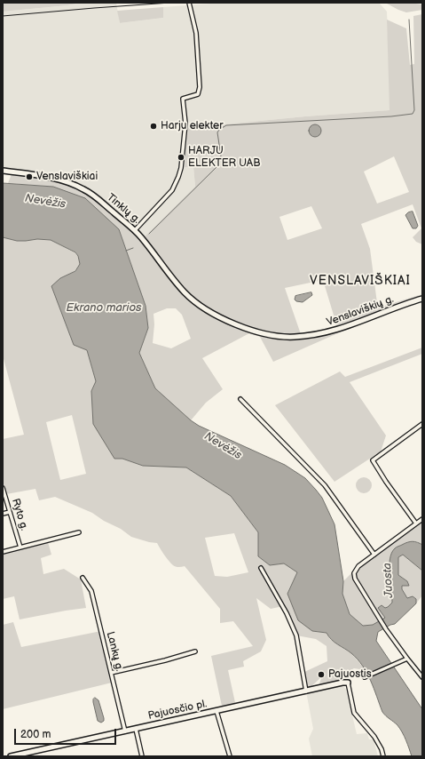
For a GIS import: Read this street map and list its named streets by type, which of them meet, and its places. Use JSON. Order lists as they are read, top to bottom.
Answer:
{
  "streets": {
    "main road": ["Tinklų g.", "Venslaviškių g.", "Pajuosčio pl."],
    "street": ["Ryto g.", "Lankų g."]
  },
  "crossings": [
    ["Tinklų g.", "Venslaviškių g."],
    ["Lankų g.", "Pajuosčio pl."]
  ],
  "districts": ["VENSLAVIŠKIAI"],
  "water": ["Nevėžis", "Ekrano marios", "Juosta"],
  "places": [
    "Harju elekter",
    "HARJU ELEKTER UAB",
    "Venslaviškiai",
    "Pajuostis"
  ],
  "scale_bar": "200 m"
}
